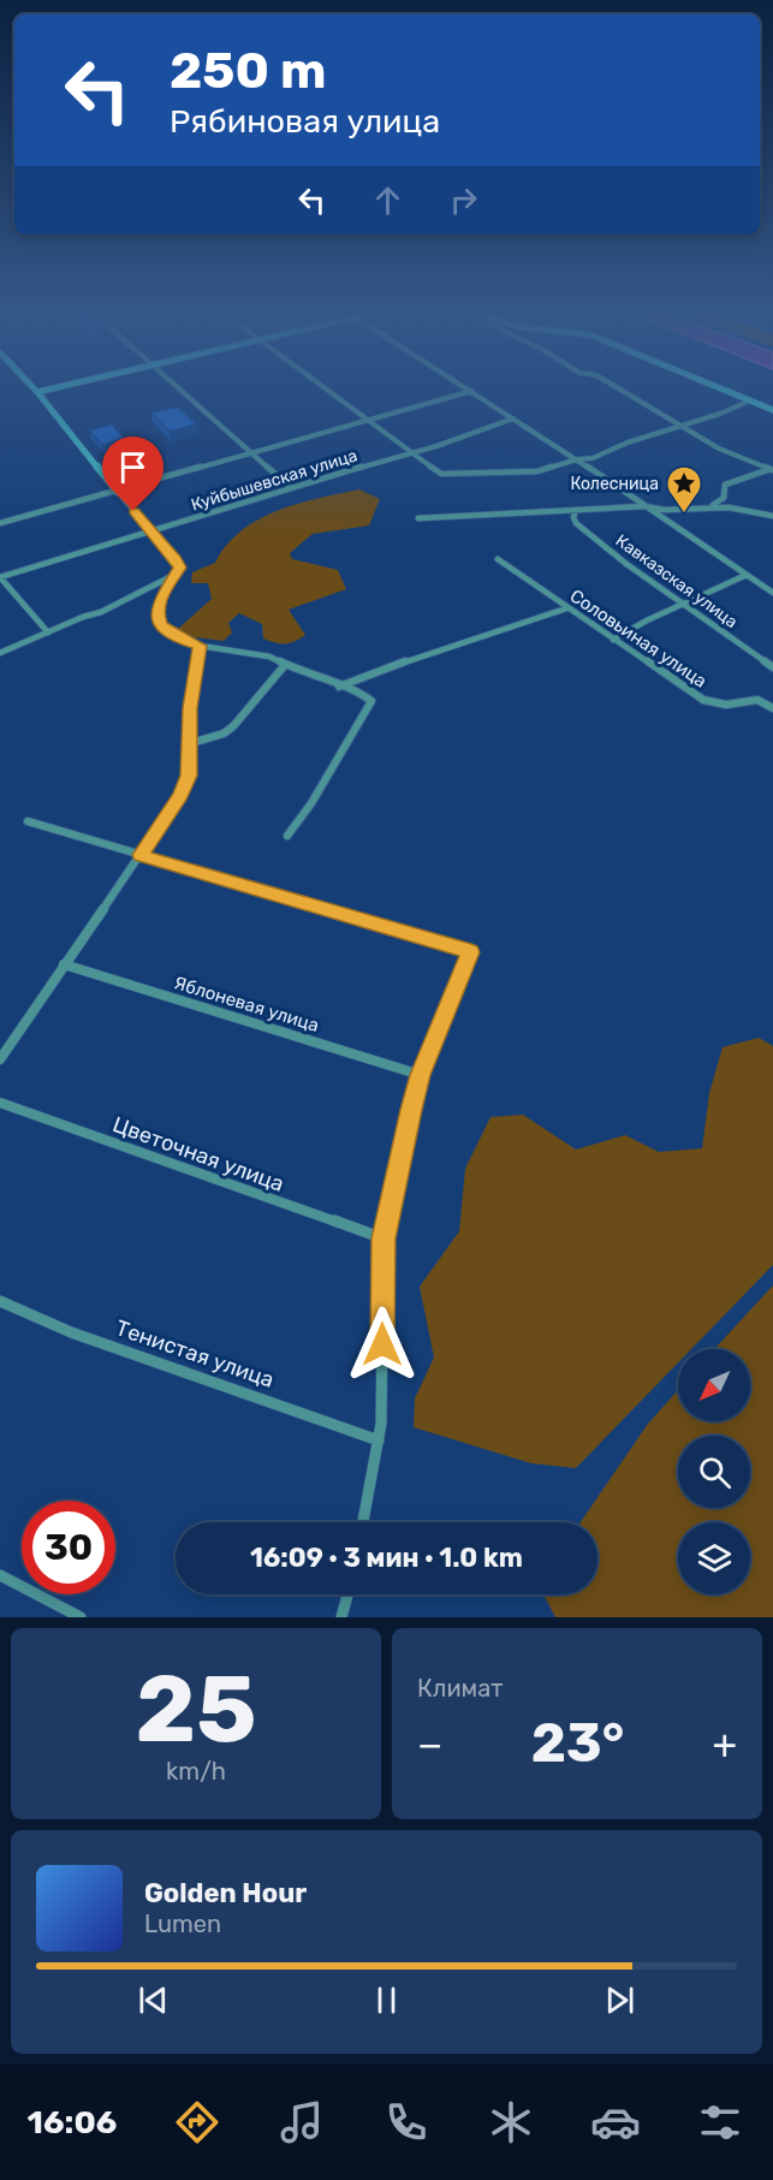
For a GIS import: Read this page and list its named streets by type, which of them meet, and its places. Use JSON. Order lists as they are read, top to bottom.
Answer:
{
  "streets": {
    "street": [
      "Куйбышевская улица",
      "Кавказская улица",
      "Соловьиная улица",
      "Яблоневая улица",
      "Цветочная улица",
      "Тенистая улица"
    ]
  },
  "places": {
    "place": ["Колесница"]
  },
  "north": "bottom left",
  "page": {
    "turn": ["250 m", "Рябиновая улица"],
    "limit": "30",
    "trip": "16:09 · 3 мин · 1.0 km",
    "tile": [
      ["25", "km/h"],
      "Климат"
    ],
    "heat": ["−", "23°", "+"],
    "song": ["Golden Hour", "Lumen"],
    "tabs": "16:06"
  }
}
